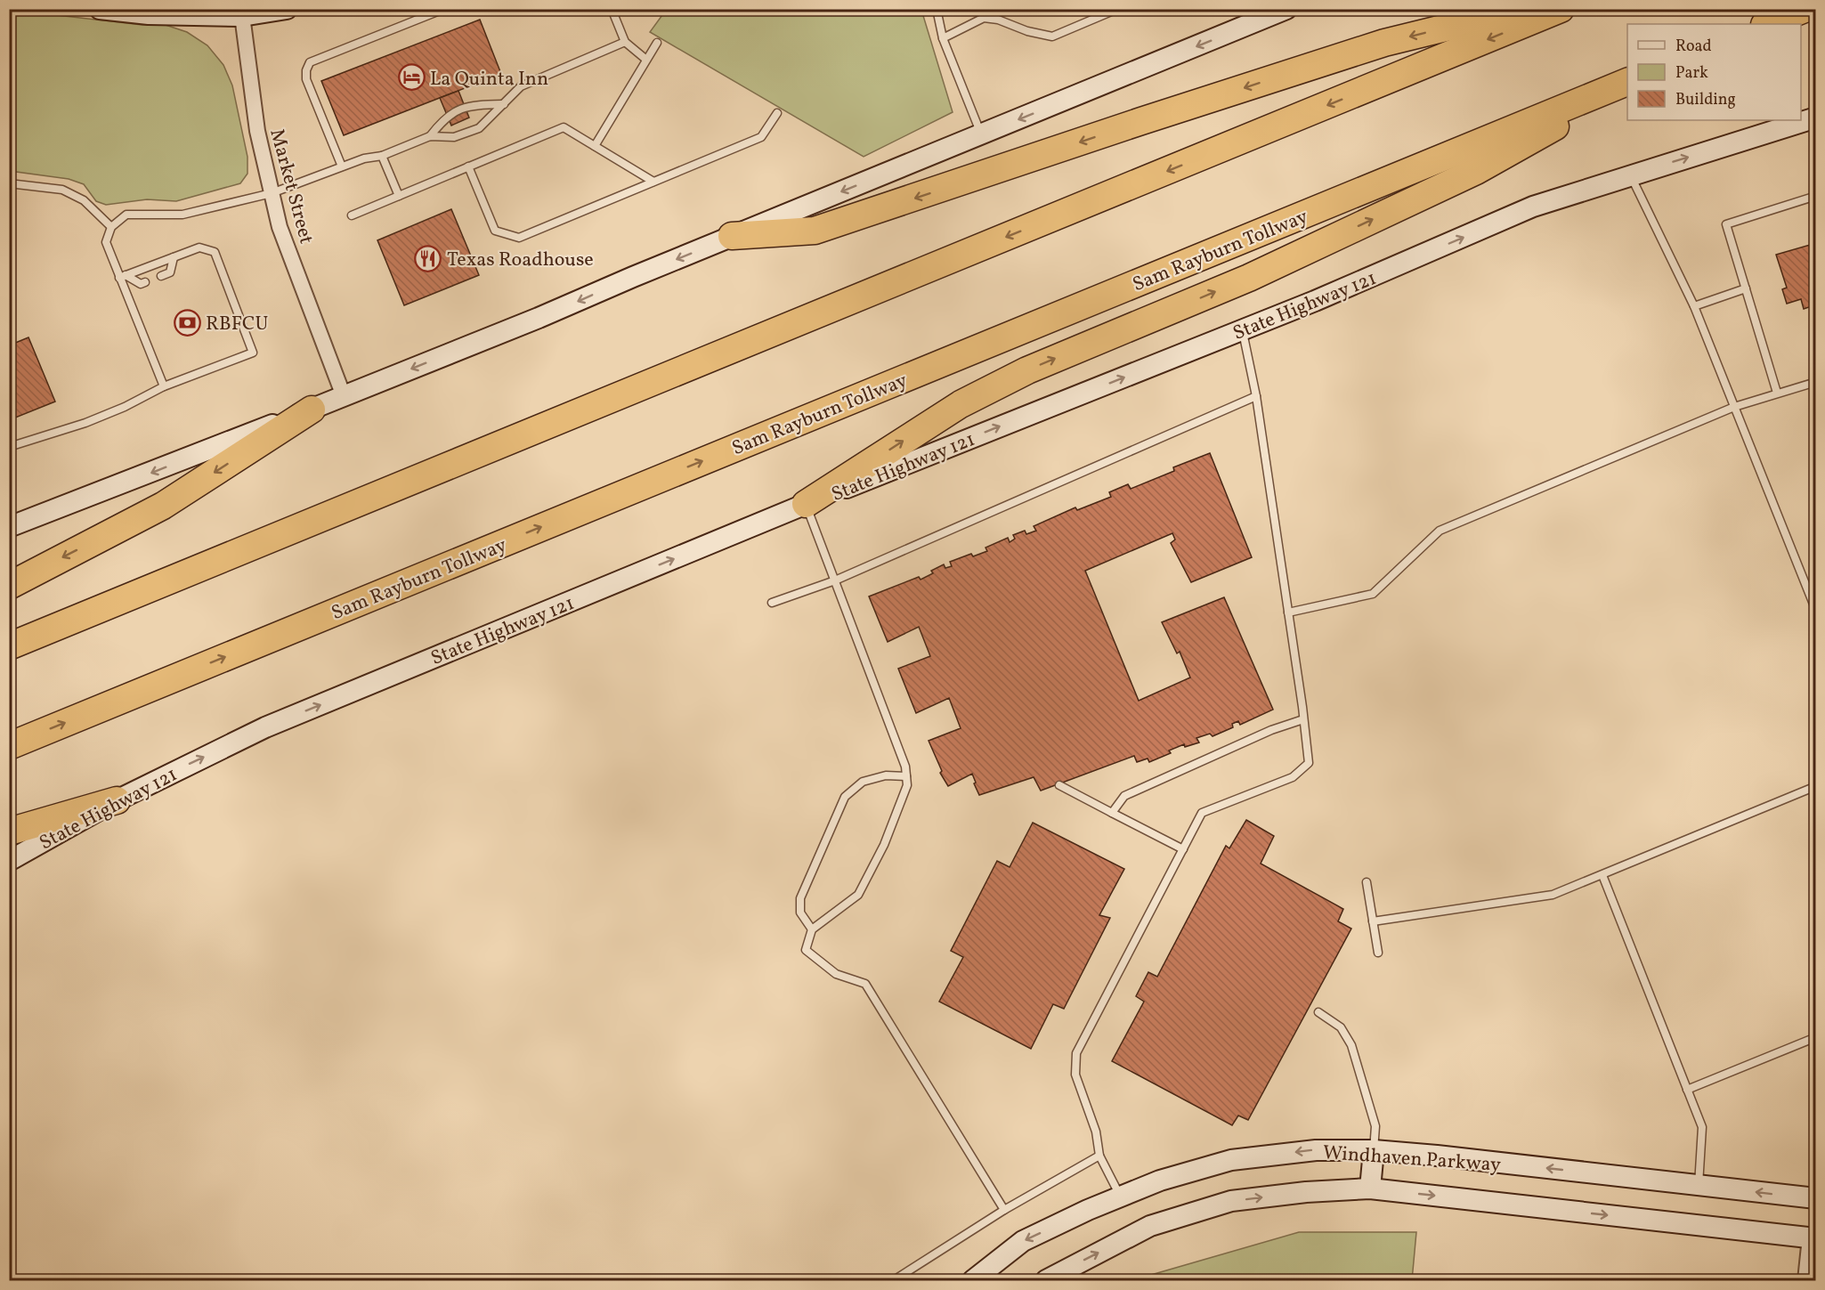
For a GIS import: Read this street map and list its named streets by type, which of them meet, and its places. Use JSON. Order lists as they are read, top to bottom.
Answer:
{
  "streets": {
    "highway": ["Sam Rayburn Tollway"],
    "main road": ["State Highway 121", "Windhaven Parkway"],
    "street": ["Market Street"]
  },
  "one_way": ["State Highway 121"],
  "places": {
    "hotel": ["La Quinta Inn"],
    "restaurant": ["Texas Roadhouse"],
    "bank": ["RBFCU"]
  },
  "legend": ["Road", "Park", "Building"]
}
